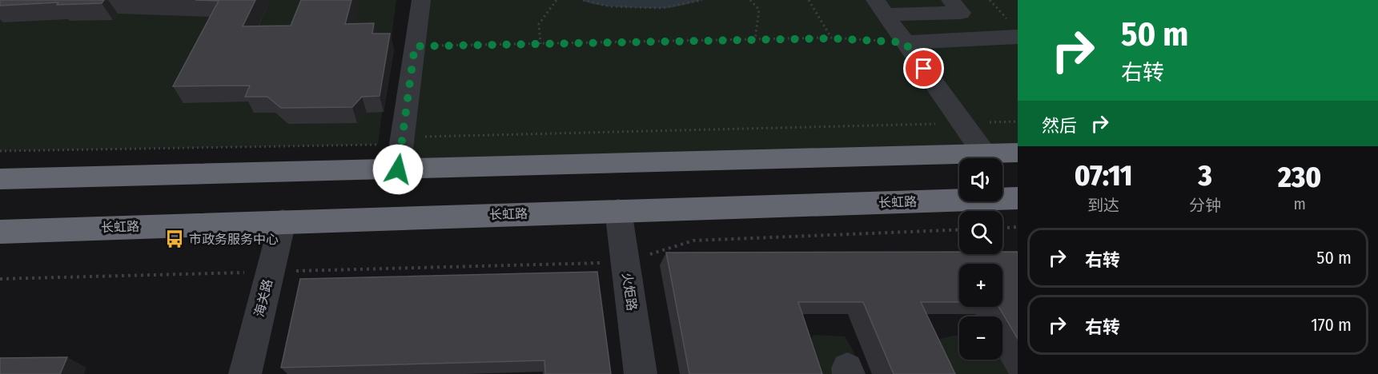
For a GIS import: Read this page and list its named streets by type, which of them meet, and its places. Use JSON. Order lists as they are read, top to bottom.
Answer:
{
  "streets": {
    "highway": ["长虹路"],
    "street": ["火炬路", "海关路"]
  },
  "crossings": [
    ["长虹路", "火炬路"],
    ["长虹路", "海关路"]
  ],
  "places": {
    "bus stop": ["市政务服务中心"]
  },
  "page": {
    "turn": ["50 m", "右转"],
    "then": "然后",
    "eta": [
      "07:11",
      "到达",
      "3",
      "分钟",
      "230",
      "m"
    ],
    "map_buttons": ["+", "−"],
    "list": [
      {
        "name": "右转",
        "value": "50 m"
      },
      {
        "name": "右转",
        "value": "170 m"
      }
    ]
  }
}
